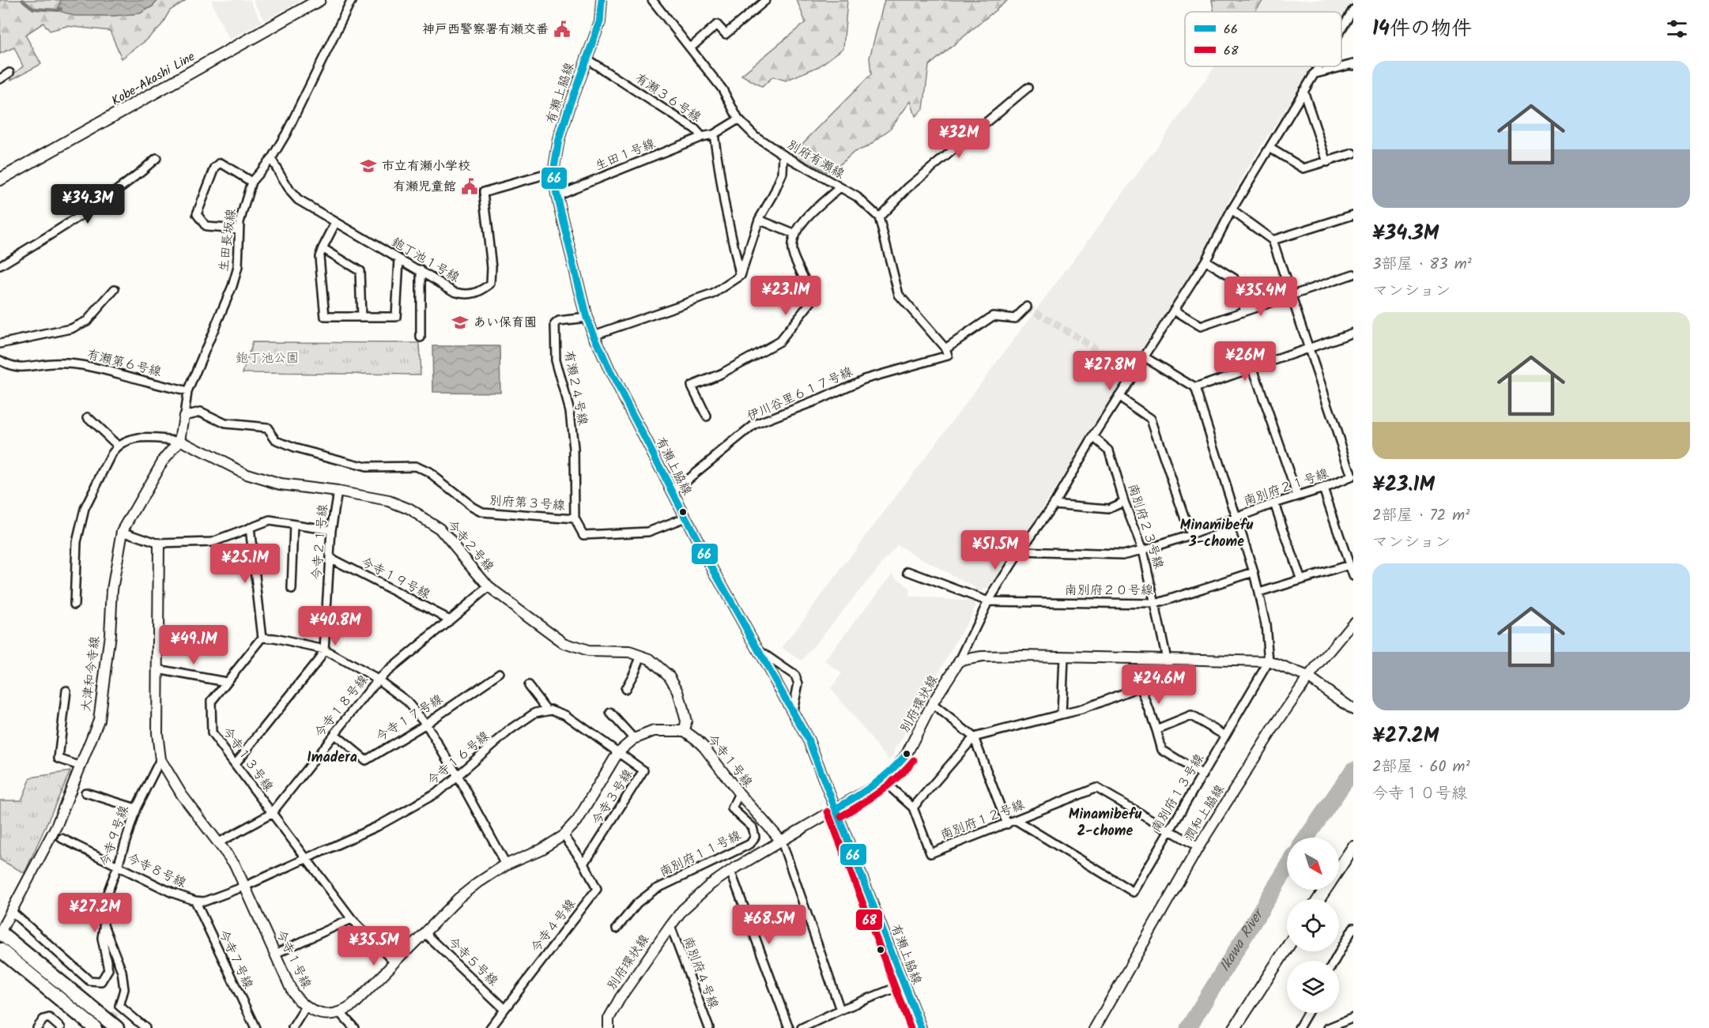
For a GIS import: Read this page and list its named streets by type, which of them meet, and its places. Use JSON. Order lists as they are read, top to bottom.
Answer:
{
  "streets": {
    "main road": ["Kobe-Akashi Line"],
    "street": [
      "有瀬上脇線",
      "有瀬３６号線",
      "生田１号線",
      "別府有瀬線",
      "生田長坂線",
      "鉋丁池１号線",
      "有瀬第６号線",
      "有瀬２４号線",
      "伊川谷里６１７号線",
      "南別府２１号線",
      "別府第３号線",
      "南別府２３号線",
      "今寺２１号線",
      "今寺２号線",
      "今寺１９号線",
      "南別府２０号線",
      "大津和今寺線",
      "別府環状線",
      "今寺１８号線",
      "今寺１７号線",
      "今寺１６号線",
      "今寺１３号線",
      "今寺１号線",
      "南別府１３号線",
      "今寺３号線",
      "潤和上脇線",
      "南別府１２号線",
      "今寺９号線",
      "南別府１１号線",
      "今寺８号線",
      "今寺４号線",
      "今寺７号線",
      "今寺５号線",
      "南別府４号線"
    ]
  },
  "crossings": [
    ["有瀬上脇線", "有瀬３６号線"],
    ["有瀬上脇線", "生田１号線"],
    ["有瀬上脇線", "鉋丁池１号線"],
    ["有瀬上脇線", "有瀬２４号線"],
    ["有瀬上脇線", "伊川谷里６１７号線"],
    ["有瀬上脇線", "別府第３号線"],
    ["有瀬上脇線", "別府環状線"],
    ["有瀬３６号線", "生田１号線"],
    ["有瀬３６号線", "別府有瀬線"],
    ["生田長坂線", "鉋丁池１号線"],
    ["生田長坂線", "有瀬第６号線"],
    ["生田長坂線", "別府第３号線"],
    ["有瀬２４号線", "別府第３号線"],
    ["南別府２１号線", "南別府２３号線"],
    ["南別府２３号線", "南別府２０号線"],
    ["今寺２１号線", "今寺２号線"],
    ["今寺２１号線", "今寺１９号線"],
    ["今寺２号線", "大津和今寺線"],
    ["今寺２号線", "今寺１８号線"],
    ["今寺２号線", "今寺１号線"],
    ["今寺１９号線", "今寺１８号線"],
    ["別府環状線", "今寺１号線"],
    ["別府環状線", "南別府４号線"],
    ["今寺１８号線", "今寺１７号線"],
    ["今寺１８号線", "今寺１３号線"],
    ["今寺１８号線", "今寺１号線"],
    ["今寺１６号線", "今寺１３号線"],
    ["今寺１６号線", "今寺１号線"],
    ["今寺１６号線", "今寺８号線"],
    ["今寺１号線", "今寺９号線"],
    ["今寺１号線", "南別府１１号線"],
    ["今寺１号線", "今寺８号線"],
    ["南別府１３号線", "南別府１２号線"],
    ["今寺３号線", "今寺４号線"],
    ["潤和上脇線", "南別府１２号線"],
    ["今寺９号線", "今寺８号線"],
    ["今寺８号線", "今寺７号線"],
    ["今寺４号線", "今寺５号線"]
  ],
  "districts": ["Minamibefu 3-chome", "Imadera", "Minamibefu 2-chome"],
  "water": ["Ikawa River"],
  "parks": ["鉋丁池公園"],
  "places": {
    "public building": ["神戸西警察署有瀬交番", "有瀬児童館"],
    "school or university": ["市立有瀬小学校", "あい保育園"]
  },
  "lines": ["transit line 66", "transit line 68"],
  "legend": ["66", "68"],
  "north": "bottom right",
  "page": {
    "heading": "14件の物件",
    "list": [
      {
        "name": "¥34.3M",
        "note": "3部屋 · 83 m² · マンション"
      },
      {
        "name": "¥23.1M",
        "note": "2部屋 · 72 m² · マンション"
      },
      {
        "name": "¥27.2M",
        "note": "2部屋 · 60 m² · 今寺１０号線"
      }
    ],
    "price": [
      "¥32M",
      "¥34.3M",
      "¥23.1M",
      "¥35.4M",
      "¥26M",
      "¥27.8M",
      "¥51.5M",
      "¥25.1M",
      "¥40.8M",
      "¥49.1M",
      "¥24.6M",
      "¥27.2M",
      "¥68.5M",
      "¥35.5M"
    ]
  }
}
